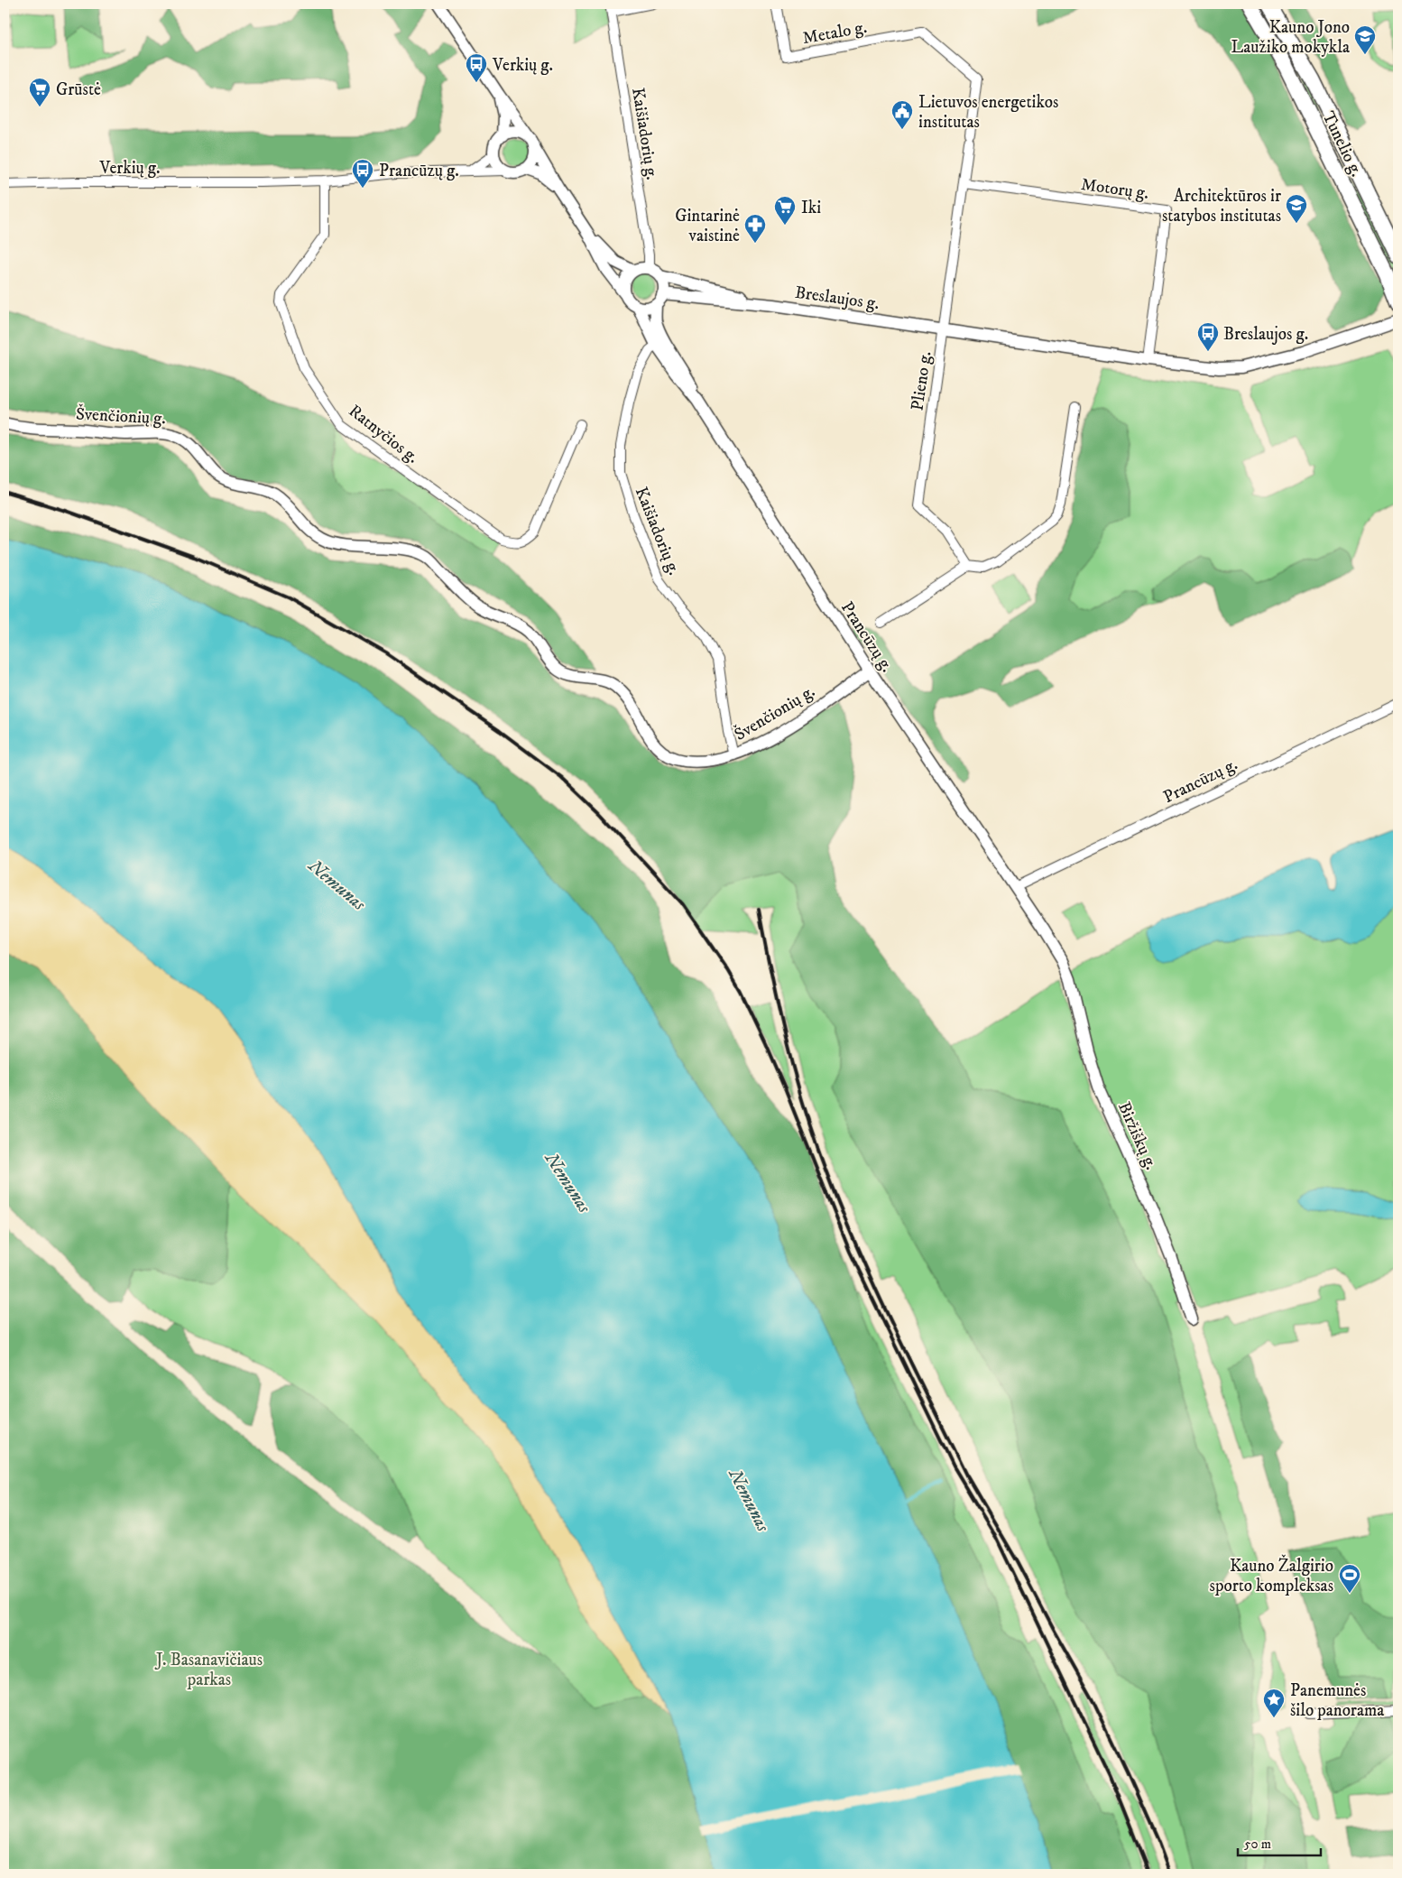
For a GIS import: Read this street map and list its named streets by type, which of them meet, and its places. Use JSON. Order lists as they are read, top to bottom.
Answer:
{
  "streets": {
    "main road": ["Tunelio g."],
    "street": [
      "Metalo g.",
      "Kaišiadorių g.",
      "Verkių g.",
      "Motorų g.",
      "Breslaujos g.",
      "Plieno g.",
      "Švenčionių g.",
      "Ratnyčios g.",
      "Prancūzų g.",
      "Biržiškų g."
    ]
  },
  "crossings": [
    ["Metalo g.", "Motorų g."],
    ["Metalo g.", "Plieno g."],
    ["Kaišiadorių g.", "Breslaujos g."],
    ["Kaišiadorių g.", "Švenčionių g."],
    ["Kaišiadorių g.", "Prancūzų g."],
    ["Verkių g.", "Ratnyčios g."],
    ["Motorų g.", "Breslaujos g."],
    ["Motorų g.", "Plieno g."],
    ["Breslaujos g.", "Plieno g."],
    ["Breslaujos g.", "Prancūzų g."],
    ["Švenčionių g.", "Prancūzų g."],
    ["Prancūzų g.", "Biržiškų g."]
  ],
  "water": ["Nemunas"],
  "parks": ["J. Basanavičiaus parkas"],
  "places": {
    "school or university": ["Kauno Jono Laužiko mokykla", "Architektūros ir statybos institutas"],
    "bus stop": ["Verkių g.", "Prancūzų g.", "Breslaujos g."],
    "supermarket": ["Grūstė", "Iki"],
    "public building": ["Lietuvos energetikos institutas"],
    "pharmacy": ["Gintarinė vaistinė"],
    "sports": ["Kauno Žalgirio sporto kompleksas"],
    "place": ["Panemunės šilo panorama"]
  },
  "scale_bar": "50 m"
}
